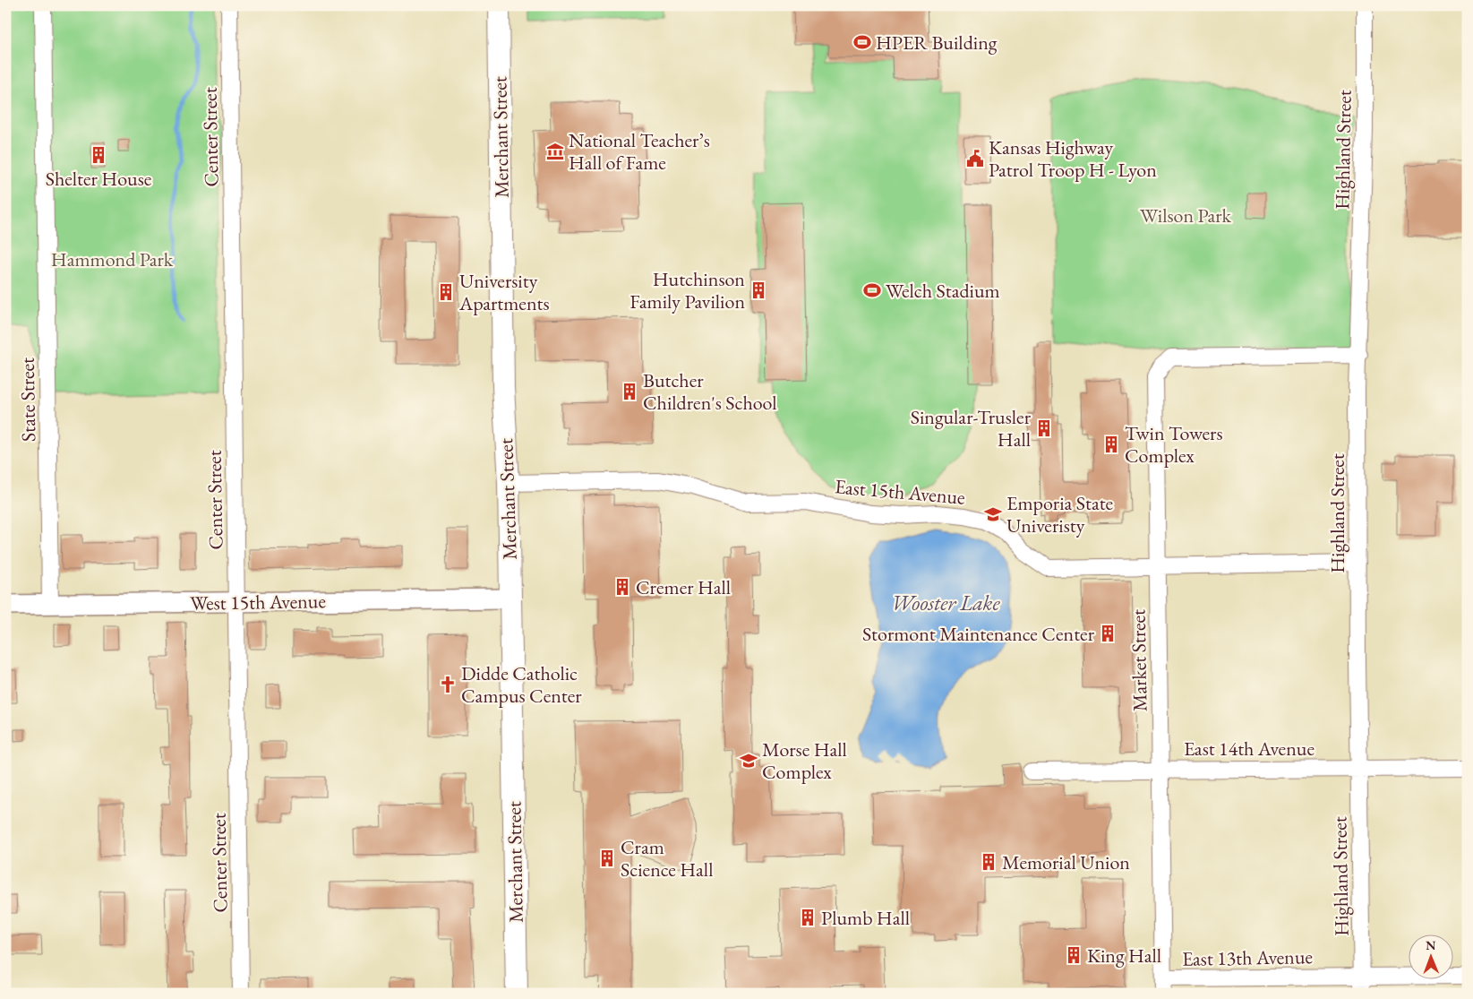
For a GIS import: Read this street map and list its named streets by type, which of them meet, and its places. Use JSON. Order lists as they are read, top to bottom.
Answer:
{
  "streets": {
    "main road": ["Merchant Street"],
    "street": [
      "Center Street",
      "Highland Street",
      "State Street",
      "East 15th Avenue",
      "West 15th Avenue",
      "Market Street",
      "East 14th Avenue",
      "East 13th Avenue"
    ]
  },
  "crossings": [
    ["Center Street", "West 15th Avenue"],
    ["Merchant Street", "East 15th Avenue"],
    ["Merchant Street", "West 15th Avenue"],
    ["Highland Street", "East 15th Avenue"],
    ["Highland Street", "Market Street"],
    ["Highland Street", "East 14th Avenue"],
    ["Highland Street", "East 13th Avenue"],
    ["State Street", "West 15th Avenue"],
    ["East 15th Avenue", "Market Street"],
    ["Market Street", "East 14th Avenue"],
    ["Market Street", "East 13th Avenue"]
  ],
  "water": ["Wooster Lake"],
  "parks": ["Wilson Park", "Hammond Park"],
  "places": {
    "sports": ["HPER Building", "Welch Stadium"],
    "museum": ["National Teacher’s Hall of Fame"],
    "building": [
      "Shelter House",
      "Hutchinson Family Pavilion",
      "University Apartments",
      "Butcher Children's School",
      "Singular-Trusler Hall",
      "Twin Towers Complex",
      "Cremer Hall",
      "Stormont Maintenance Center",
      "Cram Science Hall",
      "Memorial Union",
      "Plumb Hall",
      "King Hall"
    ],
    "public building": ["Kansas Highway Patrol Troop H - Lyon"],
    "school or university": ["Emporia State Univeristy", "Morse Hall Complex"],
    "church": ["Didde Catholic Campus Center"]
  },
  "north": "top"
}
